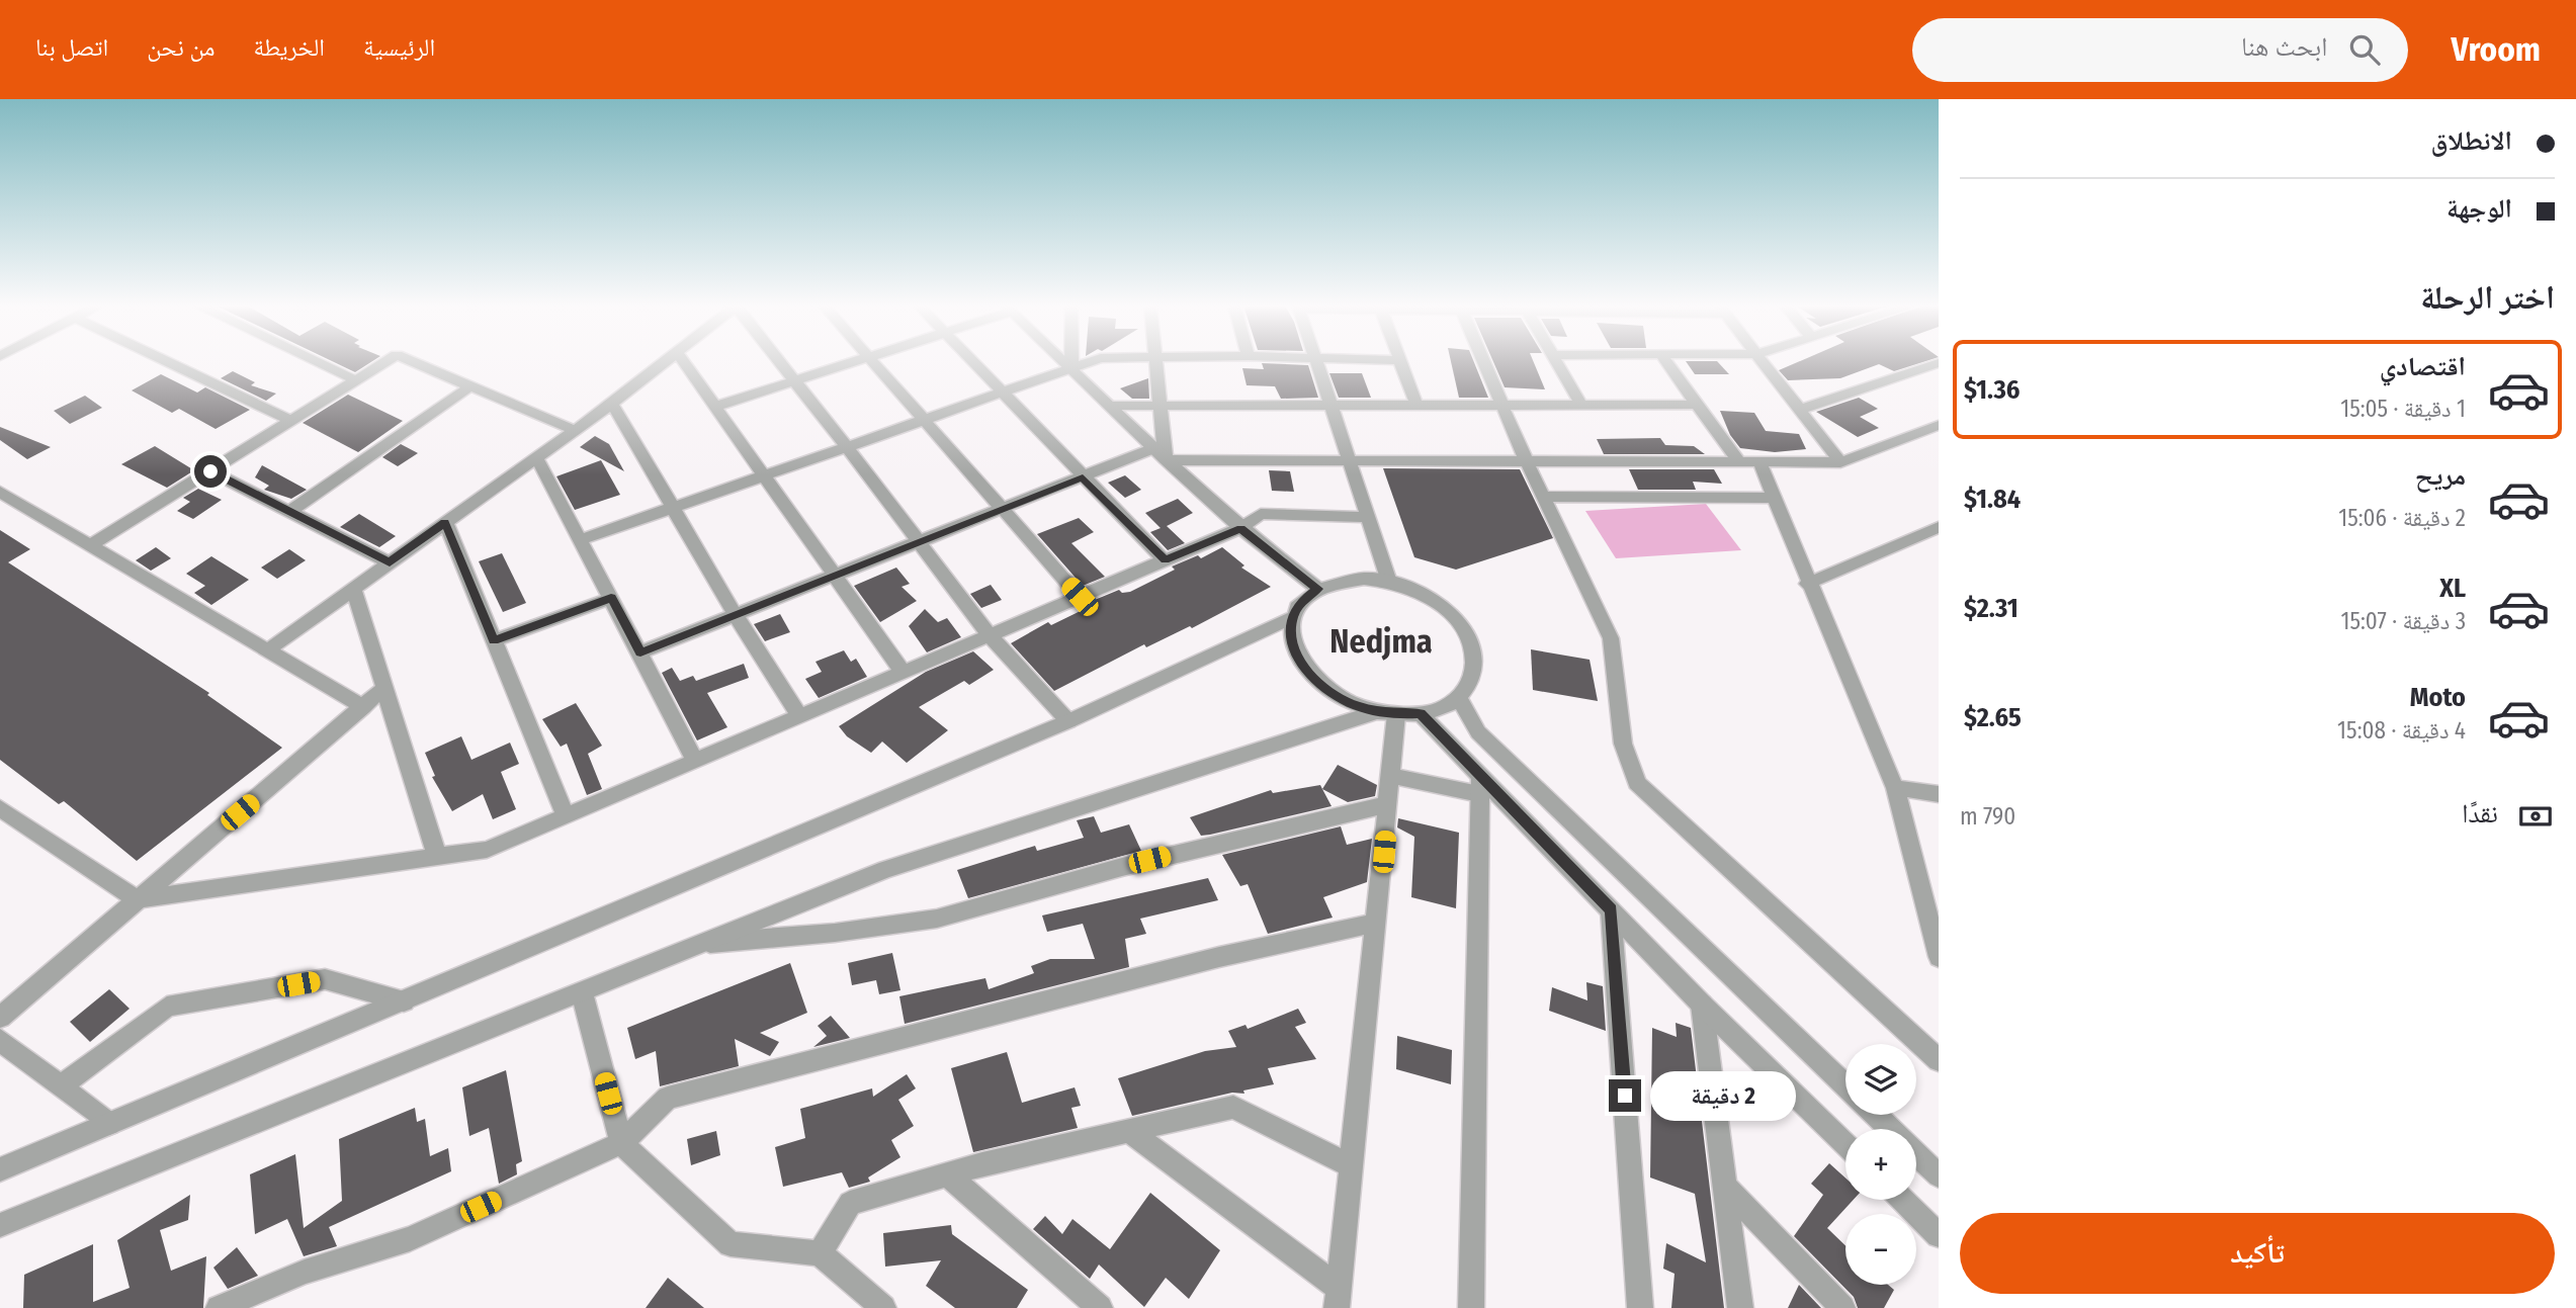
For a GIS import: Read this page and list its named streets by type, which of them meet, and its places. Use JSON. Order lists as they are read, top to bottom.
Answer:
{
  "districts": ["Nedjma"],
  "page": {
    "header": "Vroom",
    "search": "ابحث هنا",
    "nav": [
      "الرئيسية",
      "الخريطة",
      "من نحن",
      "اتصل بنا"
    ],
    "banner": ["الانطلاق", "الوجهة"],
    "heading": "اختر الرحلة",
    "list": [
      {
        "name": "اقتصادي",
        "note": "1 دقيقة · 15:05",
        "value": "$1.36"
      },
      {
        "name": "مريح",
        "note": "2 دقيقة · 15:06",
        "value": "$1.84"
      },
      {
        "name": "XL",
        "note": "3 دقيقة · 15:07",
        "value": "$2.31"
      },
      {
        "name": "Moto",
        "note": "4 دقيقة · 15:08",
        "value": "$2.65"
      }
    ],
    "pay": ["نقدًا", "790 m"],
    "map_buttons": ["+", "−"],
    "bubble": "2 دقيقة",
    "buttons": "تأكيد"
  }
}
